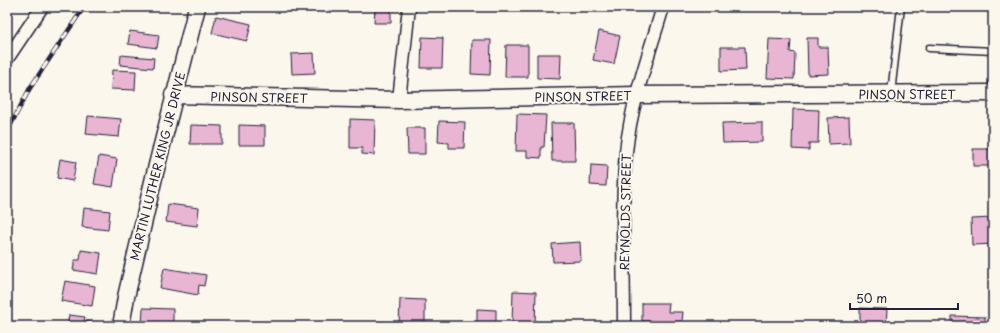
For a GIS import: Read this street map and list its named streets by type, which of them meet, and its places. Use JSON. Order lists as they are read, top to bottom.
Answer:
{
  "streets": {
    "street": ["PINSON STREET", "MARTIN LUTHER KING JR DRIVE", "REYNOLDS STREET"]
  },
  "crossings": [
    ["PINSON STREET", "MARTIN LUTHER KING JR DRIVE"],
    ["PINSON STREET", "REYNOLDS STREET"]
  ],
  "scale_bar": "50 m"
}
